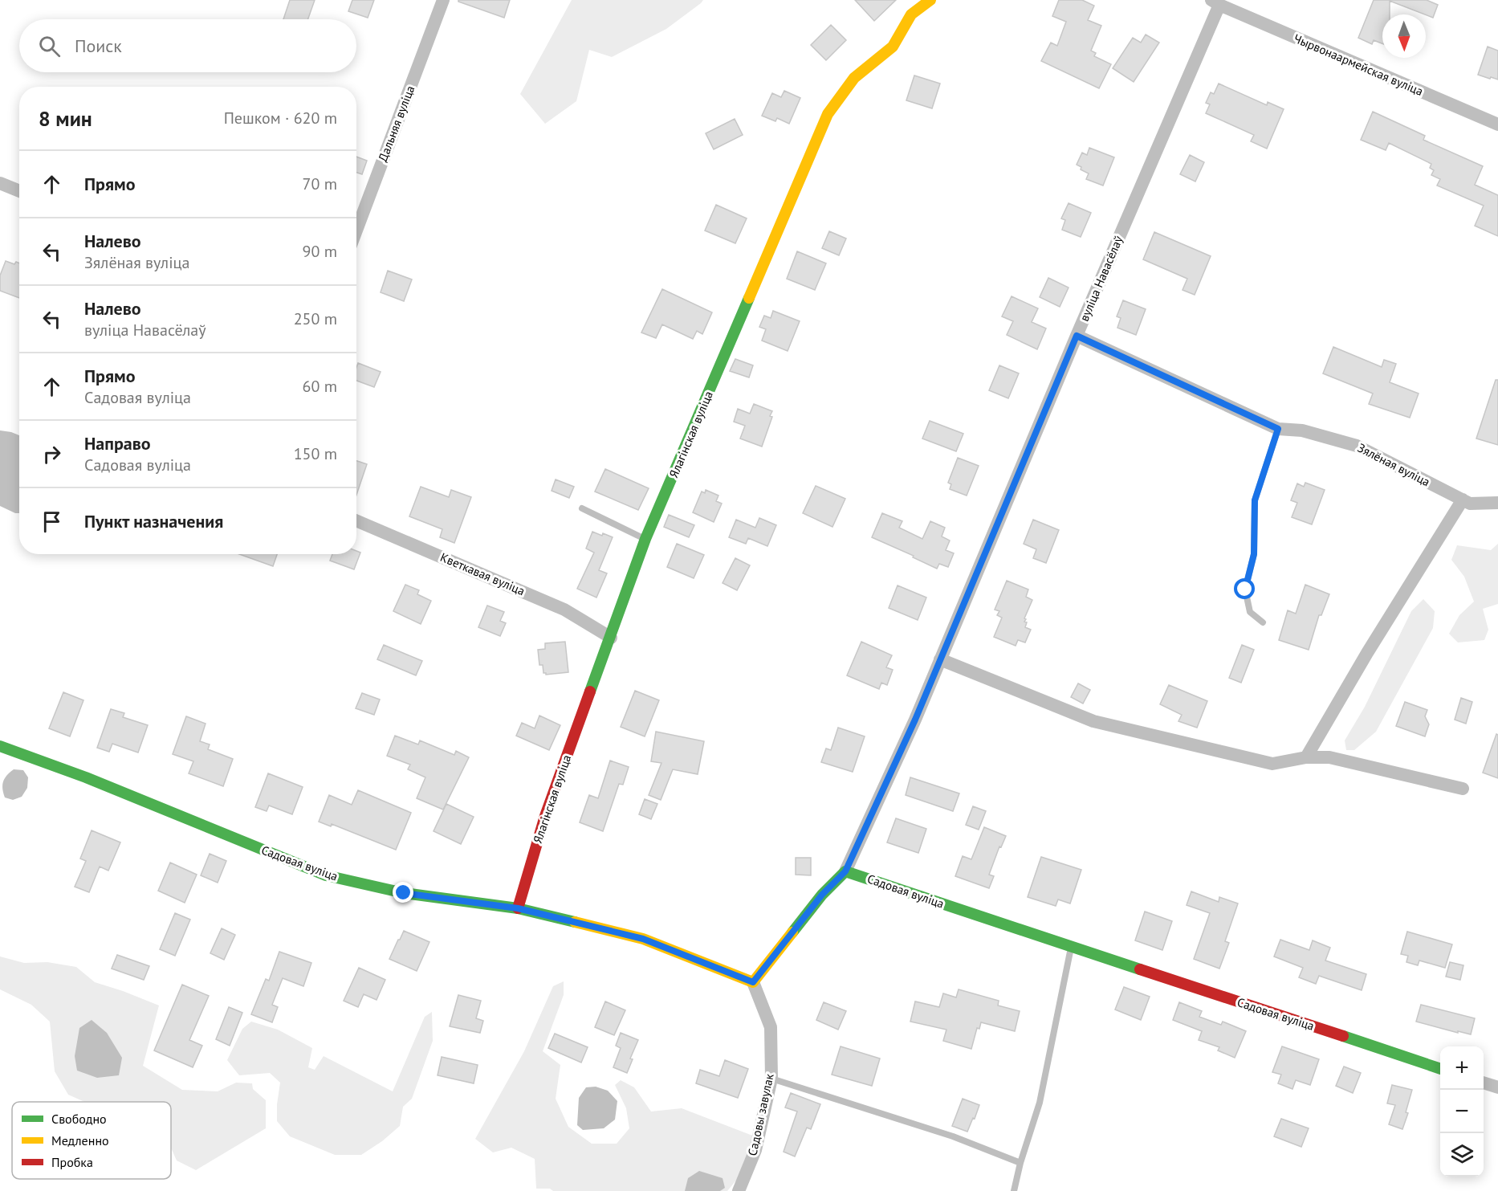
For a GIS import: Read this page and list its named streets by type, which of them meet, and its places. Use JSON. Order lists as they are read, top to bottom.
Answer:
{
  "streets": {
    "street": [
      "Чырвонаармейская вуліца",
      "Дальняя вуліца",
      "вуліца Навасёлаў",
      "Ялагінская вуліца",
      "Зялёная вуліца",
      "Кветкавая вуліца",
      "Садовая вуліца",
      "Садовы завулак"
    ]
  },
  "crossings": [
    ["Чырвонаармейская вуліца", "вуліца Навасёлаў"],
    ["вуліца Навасёлаў", "Зялёная вуліца"],
    ["вуліца Навасёлаў", "Садовая вуліца"],
    ["Ялагінская вуліца", "Кветкавая вуліца"],
    ["Ялагінская вуліца", "Садовая вуліца"],
    ["Садовая вуліца", "Садовы завулак"]
  ],
  "legend": ["Свободно", "Медленно", "Пробка"],
  "north": "bottom",
  "page": {
    "search": "Поиск",
    "heading": ["8 мин", "Пешком · 620 m"],
    "list": [
      ["Прямо", "70 m"],
      ["Налево", "Зялёная вуліца", "90 m"],
      ["Налево", "вуліца Навасёлаў", "250 m"],
      ["Прямо", "Садовая вуліца", "60 m"],
      ["Направо", "Садовая вуліца", "150 m"],
      "Пункт назначения"
    ],
    "map_buttons": ["+", "−"]
  }
}
